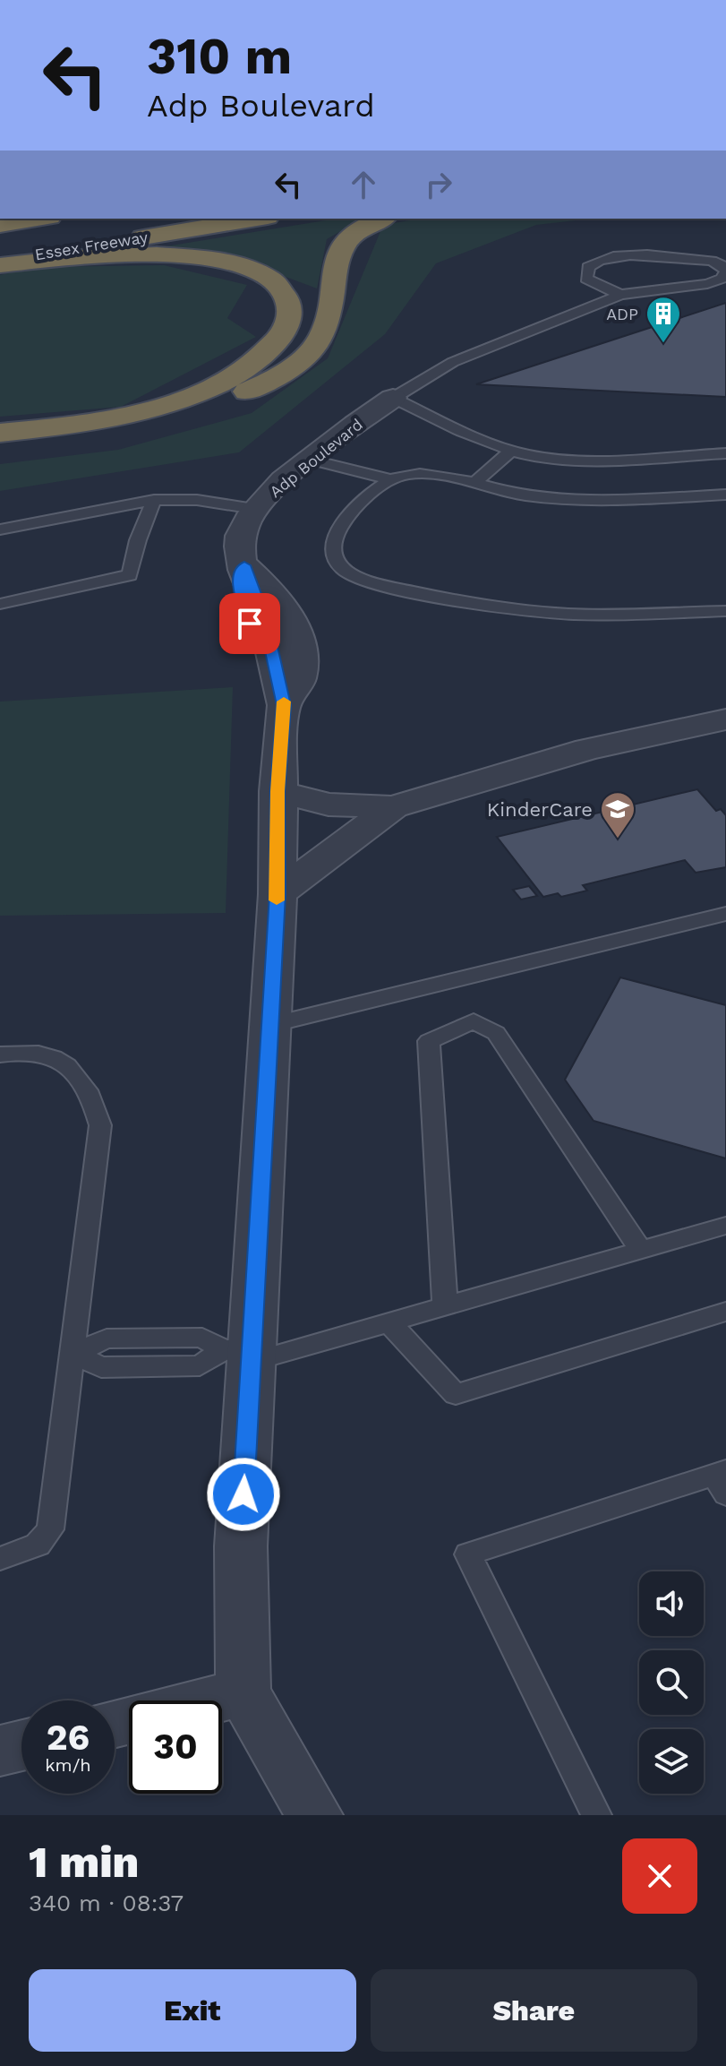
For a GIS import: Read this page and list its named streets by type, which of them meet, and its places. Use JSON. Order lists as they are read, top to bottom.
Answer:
{
  "streets": {
    "highway": ["Essex Freeway"],
    "street": ["Adp Boulevard"]
  },
  "places": {
    "building": ["ADP"],
    "school or university": ["KinderCare"]
  },
  "page": {
    "turn": ["310 m", "Adp Boulevard"],
    "speed": "26 km/h",
    "limit": "30",
    "heading": ["1 min", "340 m · 08:37"],
    "buttons": ["Exit", "Share"]
  }
}
